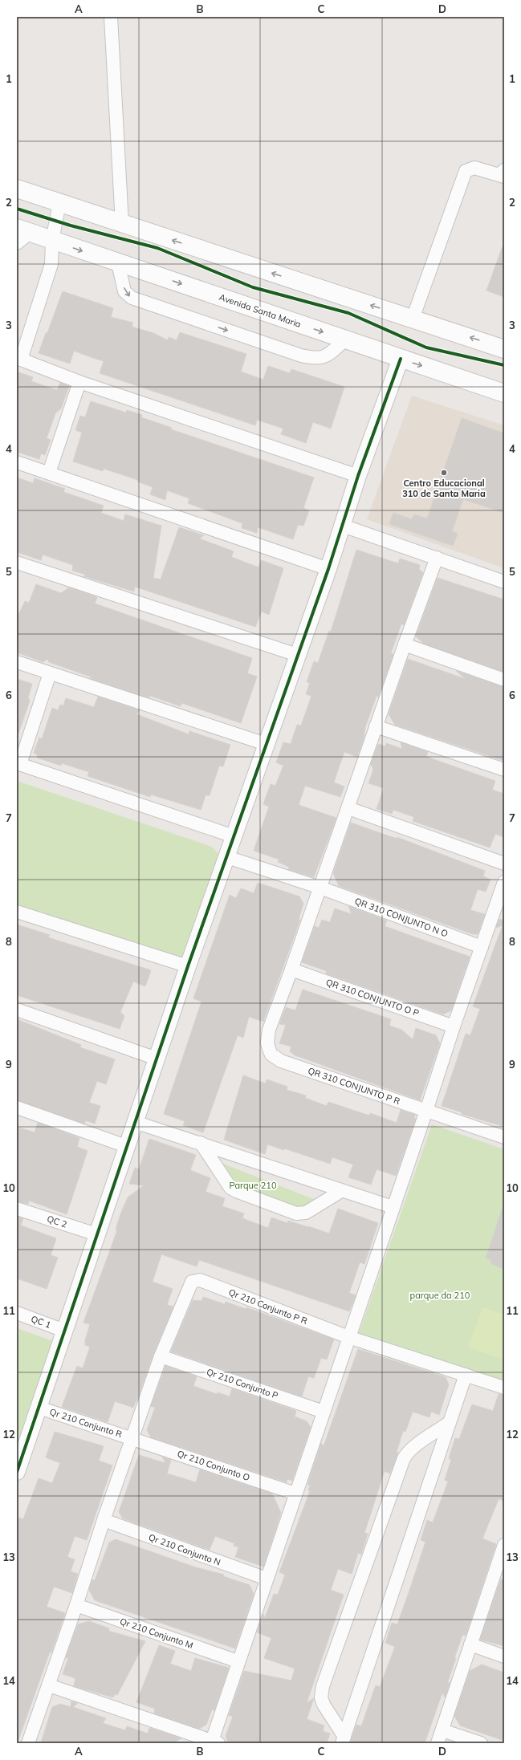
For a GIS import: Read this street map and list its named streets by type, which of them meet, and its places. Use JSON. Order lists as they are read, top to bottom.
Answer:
{
  "streets": {
    "main road": ["Avenida Santa Maria"],
    "street": [
      "QR 310 CONJUNTO N O",
      "QR 310 CONJUNTO O P",
      "QR 310 CONJUNTO P R",
      "QC 2",
      "Qr 210 Conjunto P R",
      "QC 1",
      "Qr 210 Conjunto P",
      "Qr 210 Conjunto R",
      "Qr 210 Conjunto O",
      "Qr 210 Conjunto N",
      "Qr 210 Conjunto M"
    ]
  },
  "crossings": [
    ["QR 310 CONJUNTO O P", "QR 310 CONJUNTO P R"],
    ["Qr 210 Conjunto P R", "Qr 210 Conjunto P"],
    ["Qr 210 Conjunto P R", "Qr 210 Conjunto R"],
    ["Qr 210 Conjunto P R", "Qr 210 Conjunto O"],
    ["Qr 210 Conjunto P R", "Qr 210 Conjunto N"],
    ["Qr 210 Conjunto P R", "Qr 210 Conjunto M"],
    ["Qr 210 Conjunto R", "Qr 210 Conjunto O"]
  ],
  "parks": ["Parque 210", "parque da 210"],
  "places": ["Centro Educacional 310 de Santa Maria"],
  "grid": {
    "columns": [
      "A",
      "B",
      "C",
      "D"
    ],
    "rows": [
      "1",
      "2",
      "3",
      "4",
      "5",
      "6",
      "7",
      "8",
      "9",
      "10",
      "11",
      "12",
      "13",
      "14"
    ]
  }
}
